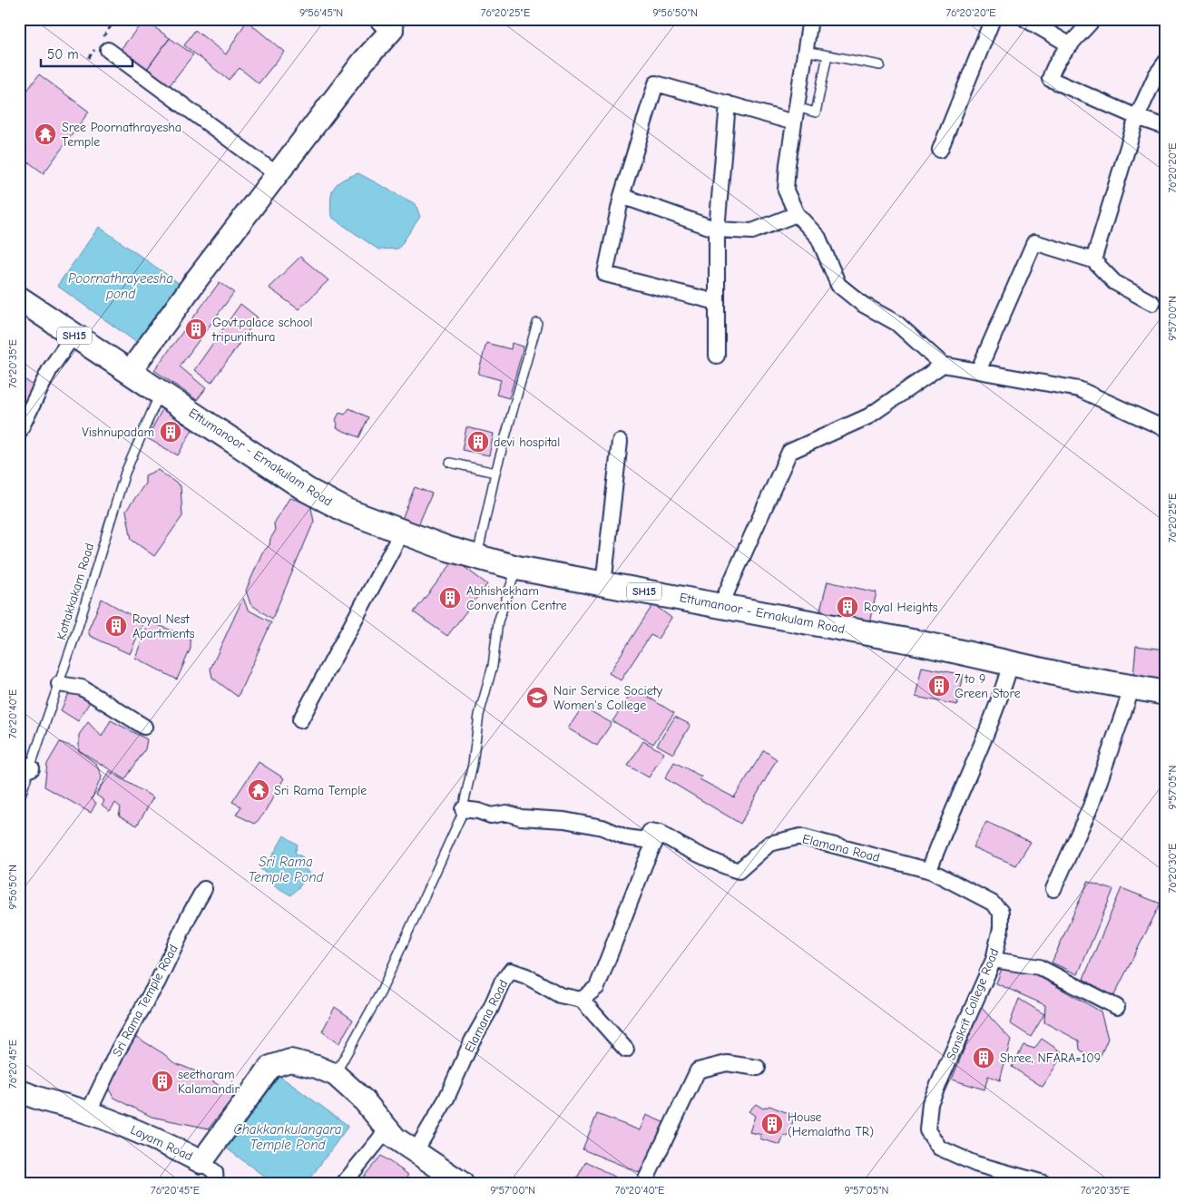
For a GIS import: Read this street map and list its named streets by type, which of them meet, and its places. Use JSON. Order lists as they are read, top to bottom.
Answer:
{
  "streets": {
    "main road": ["SH15", "Ettumanoor - Ernakulam Road"],
    "street": [
      "Elamana Road",
      "Sri Rama Temple Road",
      "Sanskrit College Road",
      "Layam Road"
    ],
    "lane": ["Kottakkakam Road"]
  },
  "crossings": [
    ["Ettumanoor - Ernakulam Road", "Kottakkakam Road"],
    ["Elamana Road", "Sanskrit College Road"],
    ["Elamana Road", "Layam Road"],
    ["Sri Rama Temple Road", "Layam Road"]
  ],
  "water": ["Poornathrayeesha pond", "Sri Rama Temple Pond", "Chakkankulangara Temple Pond"],
  "places": {
    "temple": ["Sree Poornathrayesha Temple", "Sri Rama Temple"],
    "building": [
      "Govt.palace school tripunithura",
      "Vishnupadam",
      "devi hospital",
      "Abhishekham Convention Centre",
      "Royal Heights",
      "Royal Nest Apartments",
      "7 to 9 Green Store",
      "Shree, NFARA=109",
      "seetharam Kalamandir",
      "House (Hemalatha TR)"
    ],
    "school or university": ["Nair Service Society Women's College"]
  },
  "scale_bar": "50 m",
  "coordinates": [
    "9°56'45\"N",
    "76°20'25\"E",
    "9°56'50\"N",
    "76°20'20\"E",
    "9°57'00\"N",
    "76°20'35\"E",
    "76°20'40\"E",
    "9°57'05\"N",
    "76°20'30\"E",
    "76°20'45\"E"
  ]
}
